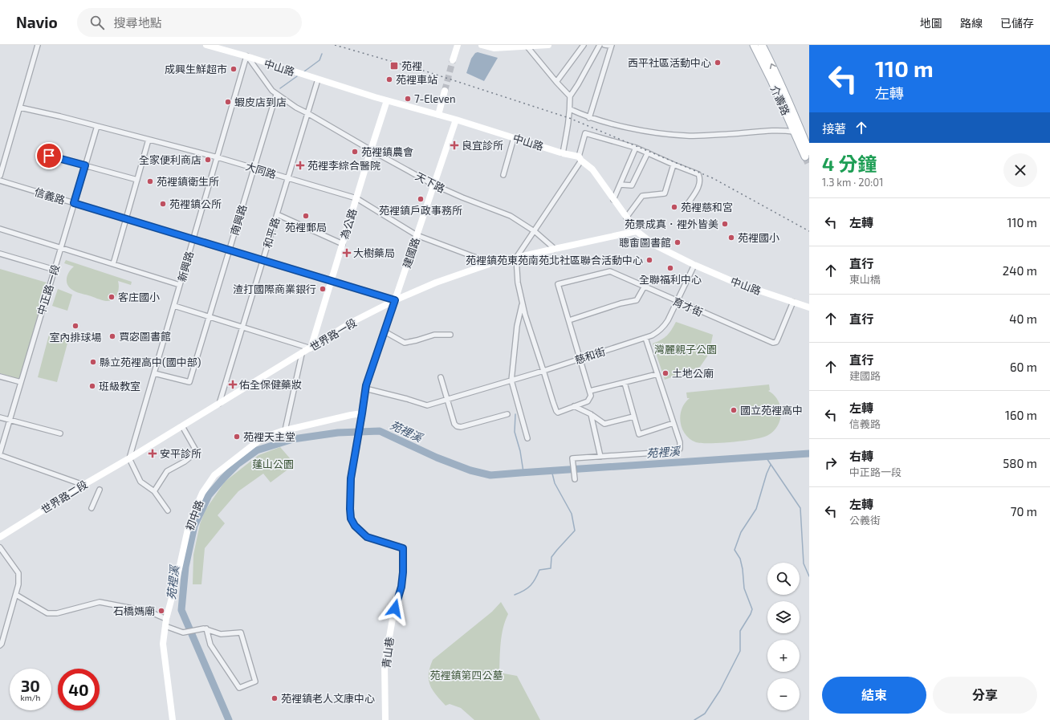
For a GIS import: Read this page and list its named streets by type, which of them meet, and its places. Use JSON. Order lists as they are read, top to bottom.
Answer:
{
  "streets": {
    "main road": ["介壽路"],
    "street": [
      "中山路",
      "大同路",
      "天下路",
      "信義路",
      "南興路",
      "為公路",
      "和平路",
      "建國路",
      "新興路",
      "中正路一段",
      "育才街",
      "世界路一段",
      "慈和街",
      "世界路二段",
      "初中路",
      "青山巷"
    ]
  },
  "crossings": [
    ["中山路", "天下路"],
    ["中山路", "為公路"],
    ["中山路", "和平路"],
    ["中山路", "建國路"],
    ["中山路", "新興路"],
    ["中山路", "育才街"],
    ["中山路", "慈和街"],
    ["大同路", "南興路"],
    ["大同路", "為公路"],
    ["大同路", "和平路"],
    ["大同路", "建國路"],
    ["大同路", "新興路"],
    ["大同路", "中正路一段"],
    ["大同路", "世界路一段"],
    ["天下路", "南興路"],
    ["天下路", "為公路"],
    ["天下路", "和平路"],
    ["天下路", "建國路"],
    ["天下路", "新興路"],
    ["天下路", "世界路一段"],
    ["信義路", "南興路"],
    ["信義路", "為公路"],
    ["信義路", "和平路"],
    ["信義路", "建國路"],
    ["信義路", "新興路"],
    ["信義路", "中正路一段"],
    ["信義路", "世界路一段"],
    ["南興路", "新興路"],
    ["為公路", "世界路一段"],
    ["和平路", "世界路一段"],
    ["建國路", "世界路一段"],
    ["建國路", "慈和街"],
    ["建國路", "初中路"],
    ["建國路", "青山巷"],
    ["新興路", "世界路一段"],
    ["新興路", "世界路二段"],
    ["育才街", "慈和街"],
    ["世界路一段", "世界路二段"]
  ],
  "water": ["苑裡溪"],
  "parks": ["灣麗親子公園", "蓬山公園", "苑裡鎮第四公墓"],
  "places": {
    "other": [
      "西平社區活動中心",
      "成興生鮮超市",
      "苑裡車站",
      "7-Eleven",
      "蝦皮店到店",
      "苑裡鎮農會",
      "全家便利商店",
      "苑裡鎮衛生所",
      "苑裡鎮戶政事務所",
      "苑裡鎮公所",
      "苑裡慈和宮",
      "苑裡郵局",
      "苑景成真．裡外皆美",
      "苑裡國小",
      "聰畬圖書館",
      "苑裡鎮苑東苑南苑北社區聯合活動中心",
      "全聯福利中心",
      "渣打國際商業銀行",
      "客庄國小",
      "室內排球場",
      "賈宓圖書館",
      "縣立苑裡高中(國中部)",
      "土地公廟",
      "班級教室",
      "國立苑裡高中",
      "苑裡天主堂",
      "石橋媽廟",
      "苑裡鎮老人文康中心"
    ],
    "transit": ["苑裡"],
    "health": [
      "良宜診所",
      "苑裡李綜合醫院",
      "大樹藥局",
      "佑全保健藥妝",
      "安平診所"
    ]
  },
  "page": {
    "header": "Navio",
    "search": "搜尋地點",
    "nav": ["地圖", "路線", "已儲存"],
    "turn": ["110 m", "左轉"],
    "then": "接著",
    "heading": ["4 分鐘", "1.3 km · 20:01"],
    "list": [
      {
        "name": "左轉",
        "value": "110 m"
      },
      {
        "name": "直行",
        "note": "東山橋",
        "value": "240 m"
      },
      {
        "name": "直行",
        "value": "40 m"
      },
      {
        "name": "直行",
        "note": "建國路",
        "value": "60 m"
      },
      {
        "name": "左轉",
        "note": "信義路",
        "value": "160 m"
      },
      {
        "name": "右轉",
        "note": "中正路一段",
        "value": "580 m"
      },
      {
        "name": "左轉",
        "note": "公義街",
        "value": "70 m"
      }
    ],
    "map_buttons": ["+", "−"],
    "speed": "30 km/h",
    "limit": "40",
    "buttons": ["結束", "分享"]
  }
}
